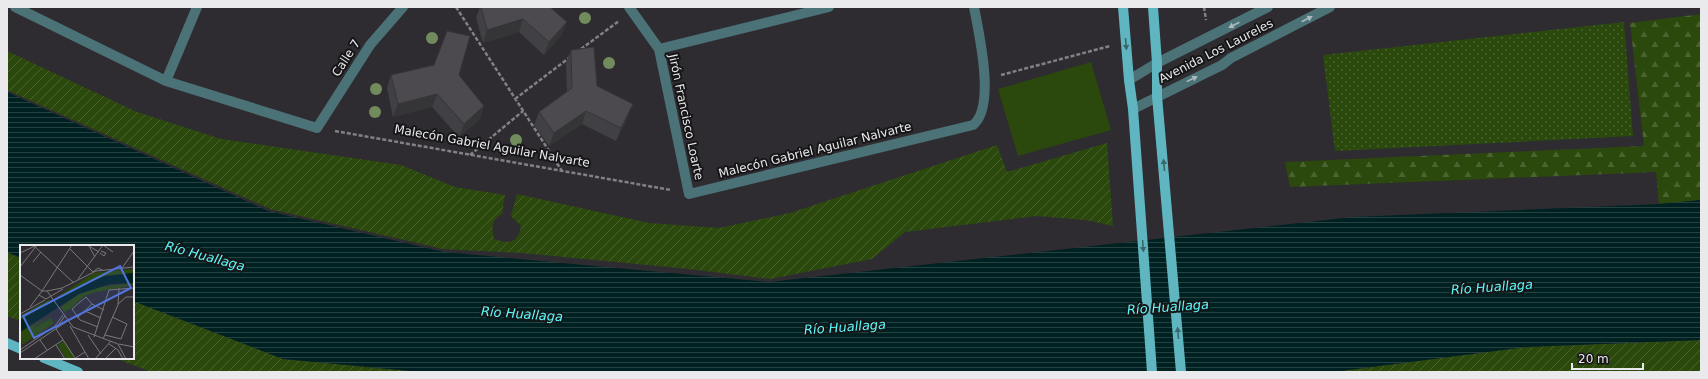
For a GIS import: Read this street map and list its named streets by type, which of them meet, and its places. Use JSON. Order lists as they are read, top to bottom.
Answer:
{
  "streets": {
    "street": [
      "Avenida Los Laureles",
      "Calle 7",
      "Jirón Francisco Loarte",
      "Malecón Gabriel Aguilar Nalvarte"
    ]
  },
  "crossings": [
    ["Calle 7", "Malecón Gabriel Aguilar Nalvarte"],
    ["Jirón Francisco Loarte", "Malecón Gabriel Aguilar Nalvarte"]
  ],
  "water": ["Río Huallaga"],
  "scale_bar": "20 m"
}
